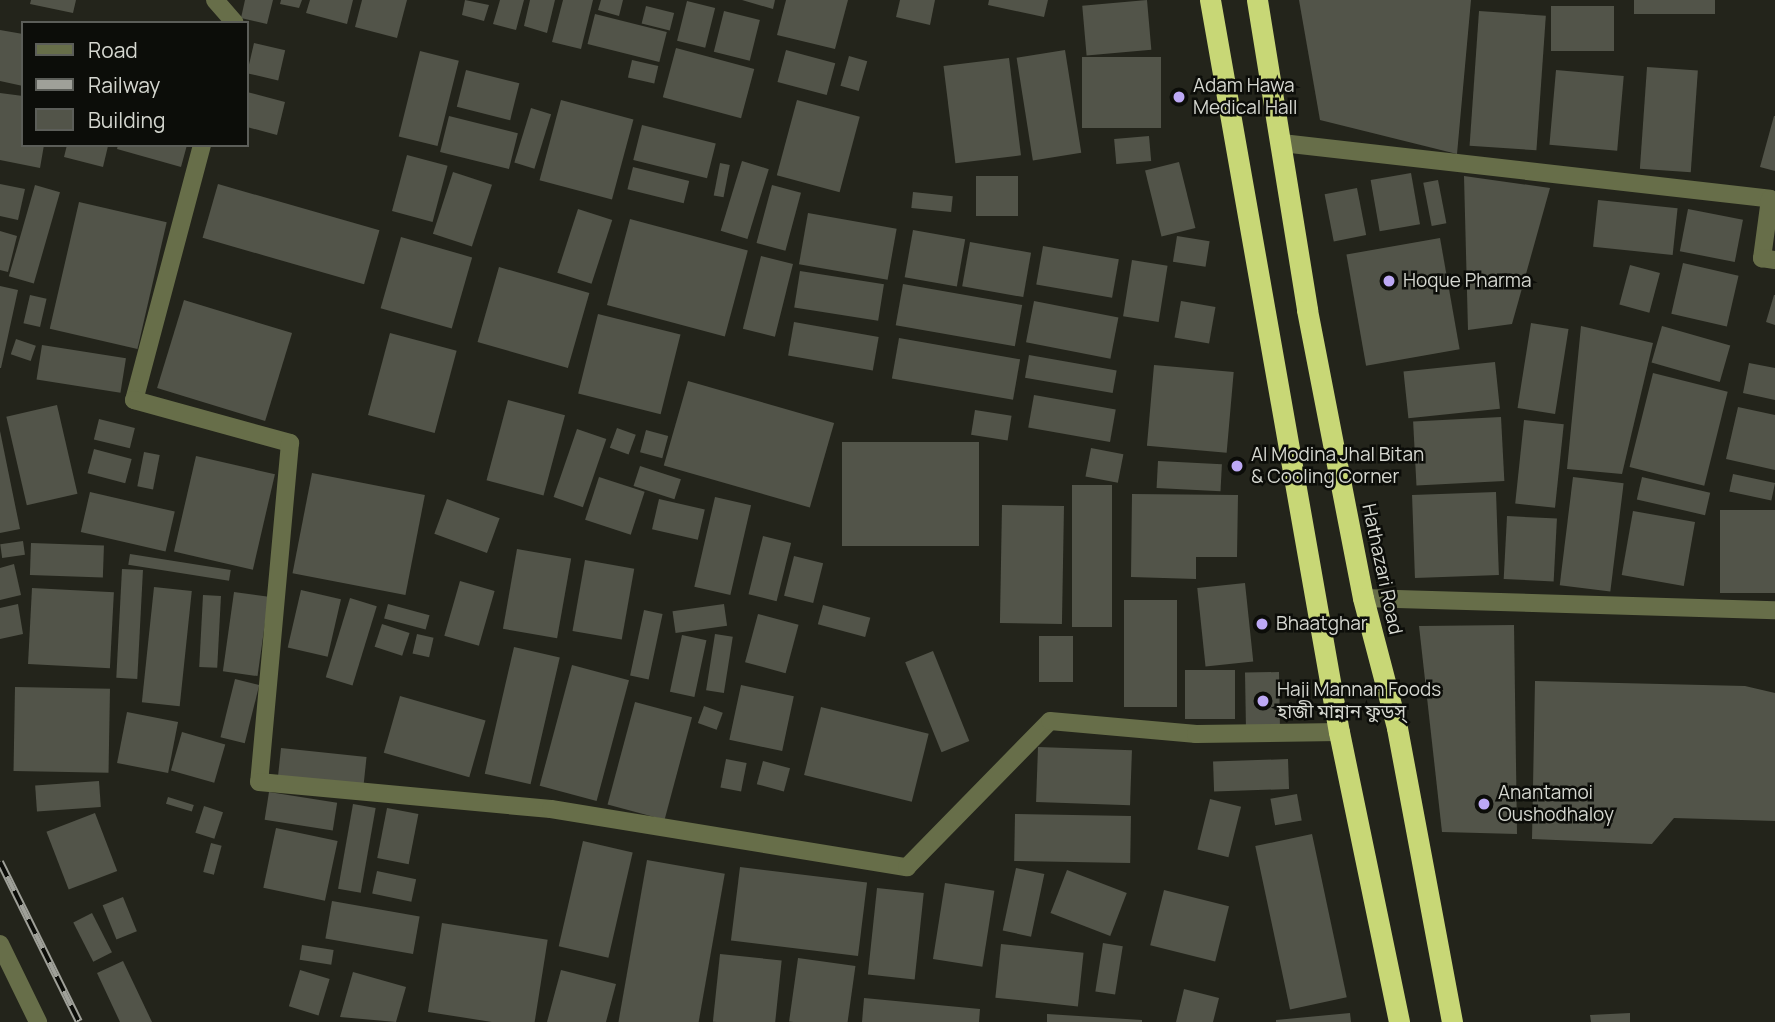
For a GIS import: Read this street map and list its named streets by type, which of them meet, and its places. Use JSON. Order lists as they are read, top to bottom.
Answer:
{
  "streets": {
    "highway": ["Hathazari Road"]
  },
  "places": [
    "Adam Hawa Medical Hall",
    "Hoque Pharma",
    "Al Modina Jhal Bitan & Cooling Corner",
    "Bhaatghar",
    "Haji Mannan Foods হাজী মান্নান ফুডস্",
    "Anantamoi Oushodhaloy"
  ],
  "legend": ["Road", "Railway", "Building"]
}
